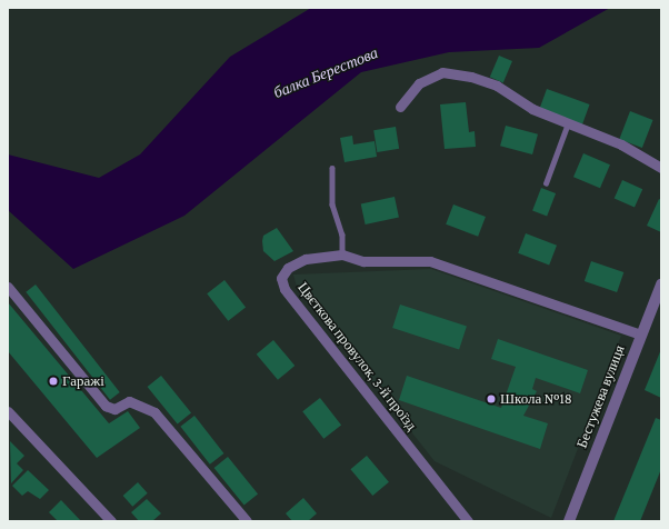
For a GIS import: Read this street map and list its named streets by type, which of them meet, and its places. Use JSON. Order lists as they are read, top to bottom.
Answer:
{
  "streets": {
    "street": ["Цвєткова провулок, 3-й проїзд", "Бестужева вулиця"]
  },
  "crossings": [
    ["Цвєткова провулок, 3-й проїзд", "Бестужева вулиця"]
  ],
  "water": ["балка Берестова"],
  "places": ["Гаражі", "Школа №18"]
}
